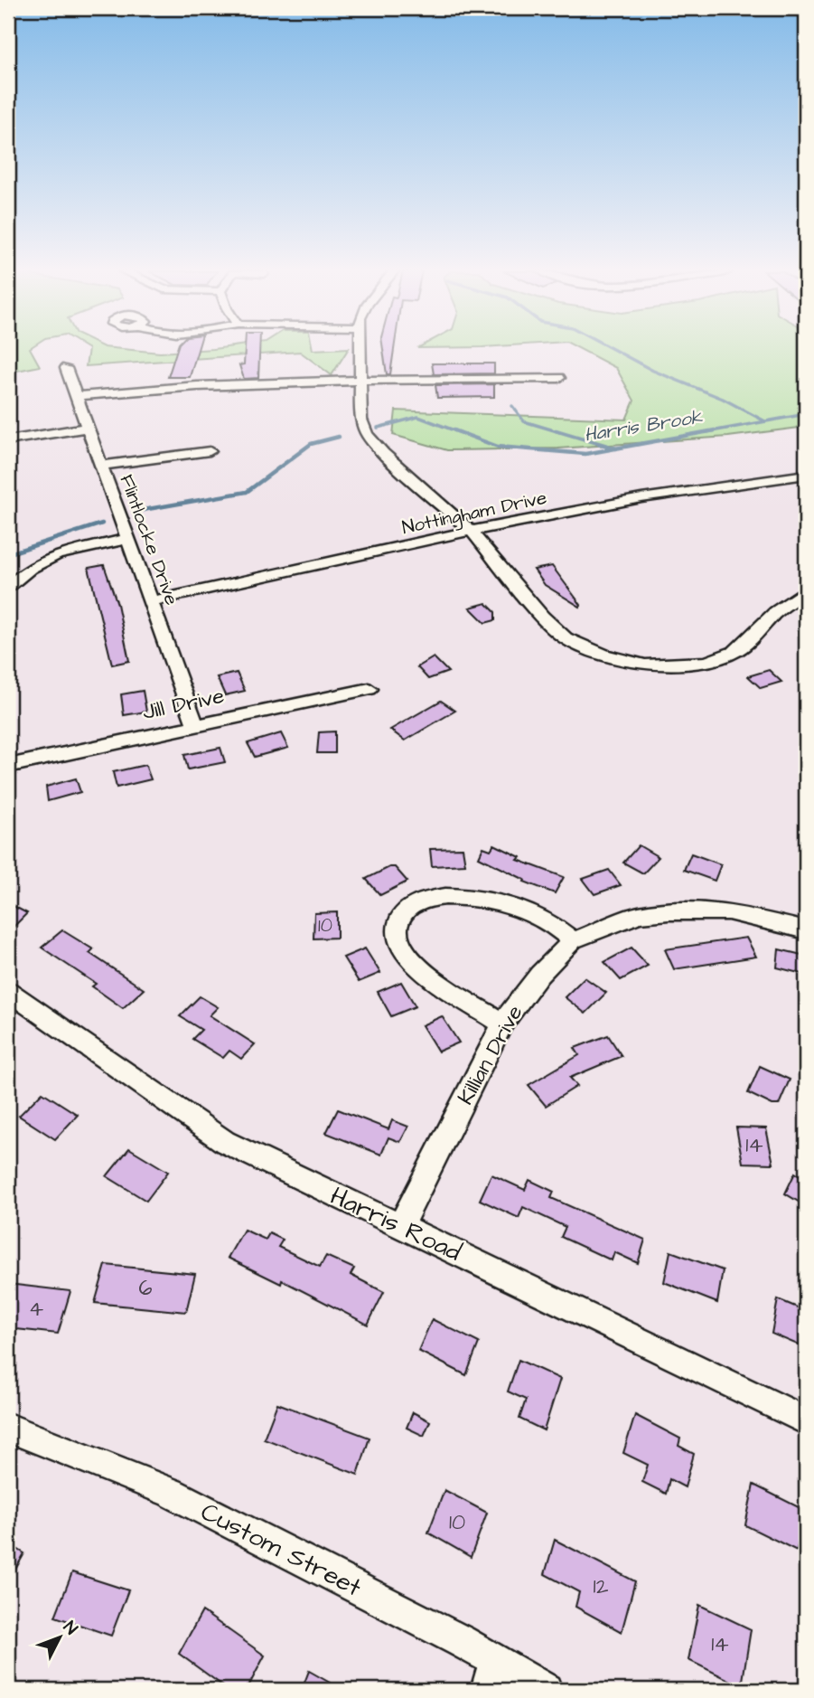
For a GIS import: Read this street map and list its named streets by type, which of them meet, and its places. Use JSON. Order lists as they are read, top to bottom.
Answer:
{
  "streets": {
    "street": [
      "Nottingham Drive",
      "Flintlocke Drive",
      "Jill Drive",
      "Killian Drive",
      "Harris Road",
      "Custom Street"
    ]
  },
  "crossings": [
    ["Nottingham Drive", "Flintlocke Drive"],
    ["Flintlocke Drive", "Jill Drive"],
    ["Killian Drive", "Harris Road"]
  ],
  "water": ["Harris Brook"],
  "house_numbers": [
    "10",
    "14",
    "6",
    "4",
    "10",
    "12",
    "14"
  ],
  "north": "top right"
}
